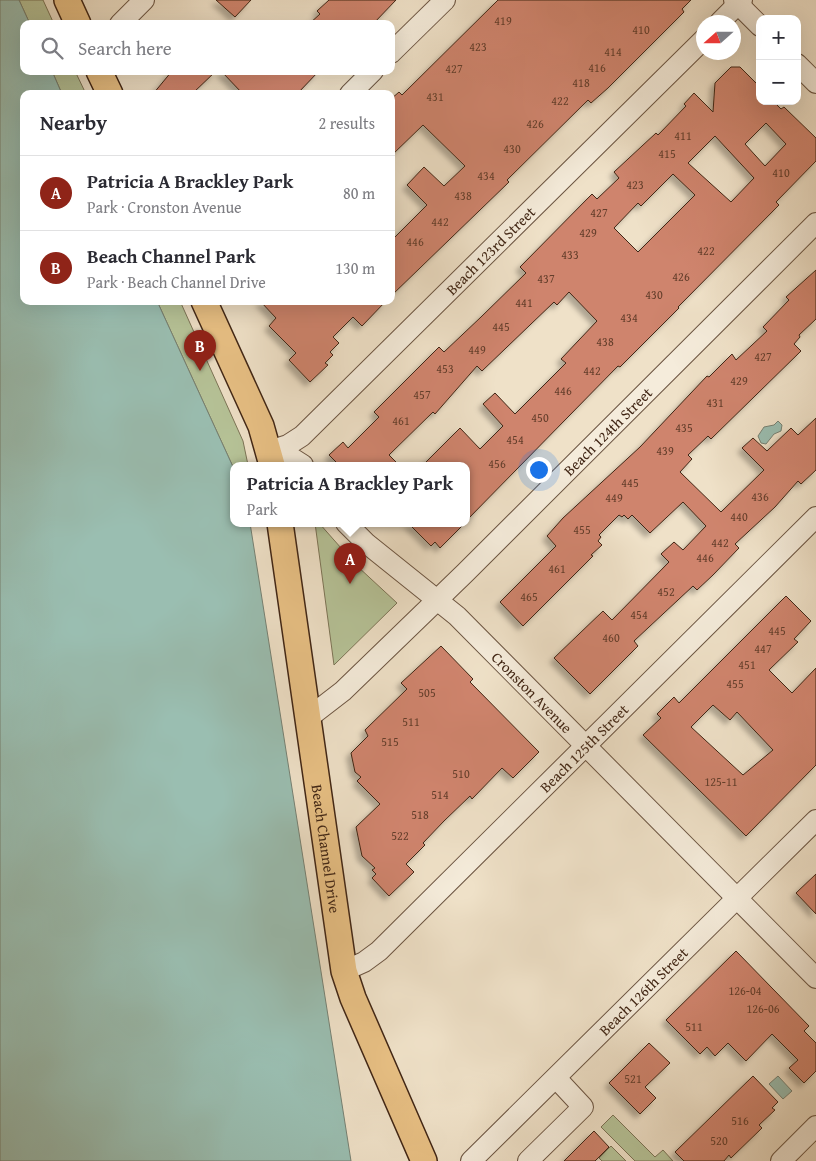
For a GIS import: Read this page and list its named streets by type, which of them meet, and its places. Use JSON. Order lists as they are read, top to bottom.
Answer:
{
  "streets": {
    "main road": ["Beach Channel Drive"],
    "street": [
      "Beach 123rd Street",
      "Beach 124th Street",
      "Cronston Avenue",
      "Beach 125th Street",
      "Beach 126th Street"
    ]
  },
  "crossings": [
    ["Beach 124th Street", "Cronston Avenue"],
    ["Beach 124th Street", "Beach Channel Drive"],
    ["Cronston Avenue", "Beach 125th Street"],
    ["Cronston Avenue", "Beach 126th Street"],
    ["Beach 125th Street", "Beach Channel Drive"]
  ],
  "house_numbers": [
    "419",
    "410",
    "423",
    "414",
    "416",
    "427",
    "418",
    "431",
    "422",
    "426",
    "411",
    "430",
    "415",
    "410",
    "434",
    "423",
    "438",
    "427",
    "442",
    "429",
    "446",
    "422",
    "433",
    "426",
    "437",
    "430",
    "441",
    "434",
    "445",
    "438",
    "449",
    "427",
    "453",
    "442",
    "429",
    "446",
    "457",
    "431",
    "450",
    "461",
    "435",
    "454",
    "439",
    "456",
    "445",
    "436",
    "449",
    "440",
    "455",
    "442",
    "446",
    "461",
    "452",
    "465",
    "454",
    "445",
    "460",
    "447",
    "451",
    "455",
    "505",
    "511",
    "515",
    "510",
    "125-11",
    "514",
    "518",
    "522",
    "126-04",
    "126-06",
    "511",
    "521",
    "516",
    "520"
  ],
  "north": "left",
  "page": {
    "map_buttons": ["+", "−"],
    "search": "Search here",
    "heading": ["Nearby", "2 results"],
    "list": [
      {
        "mark": "A",
        "name": "Patricia A Brackley Park",
        "note": "Park · Cronston Avenue",
        "value": "80 m"
      },
      {
        "mark": "B",
        "name": "Beach Channel Park",
        "note": "Park · Beach Channel Drive",
        "value": "130 m"
      }
    ],
    "pins": ["B", "A"],
    "popup": ["Patricia A Brackley Park", "Park"]
  }
}
